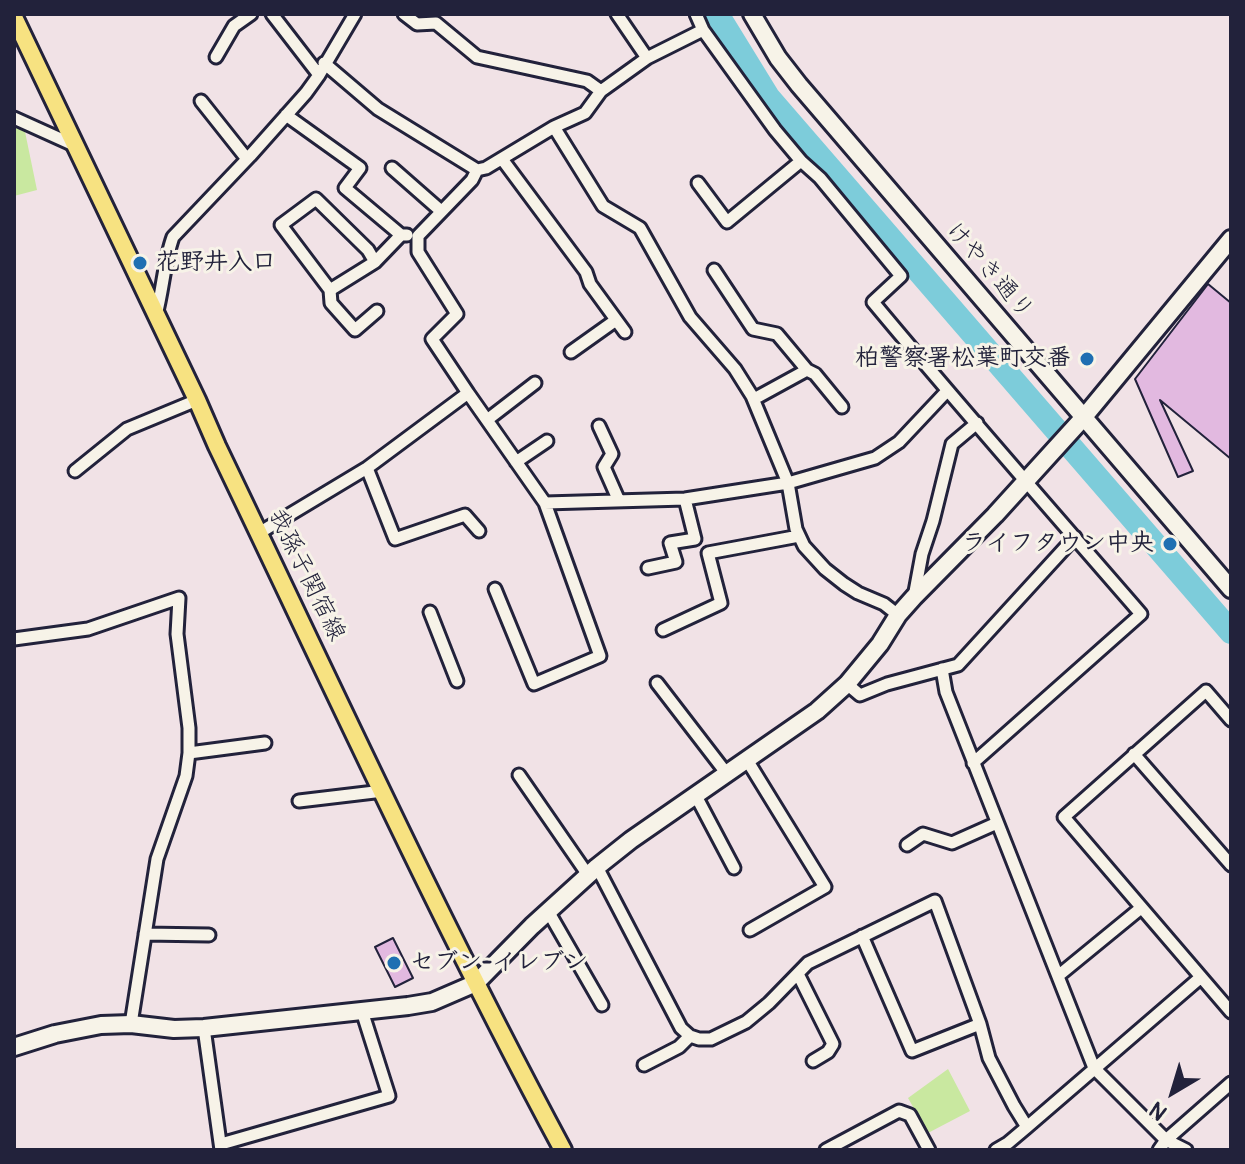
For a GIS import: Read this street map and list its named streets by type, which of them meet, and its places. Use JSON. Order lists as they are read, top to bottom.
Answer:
{
  "streets": {
    "main road": ["我孫子関宿線"],
    "street": ["けやき通り"]
  },
  "places": [
    "花野井入口",
    "柏警察署松葉町交番",
    "ライフタウン中央",
    "セブン-イレブン"
  ],
  "north": "bottom left"
}
